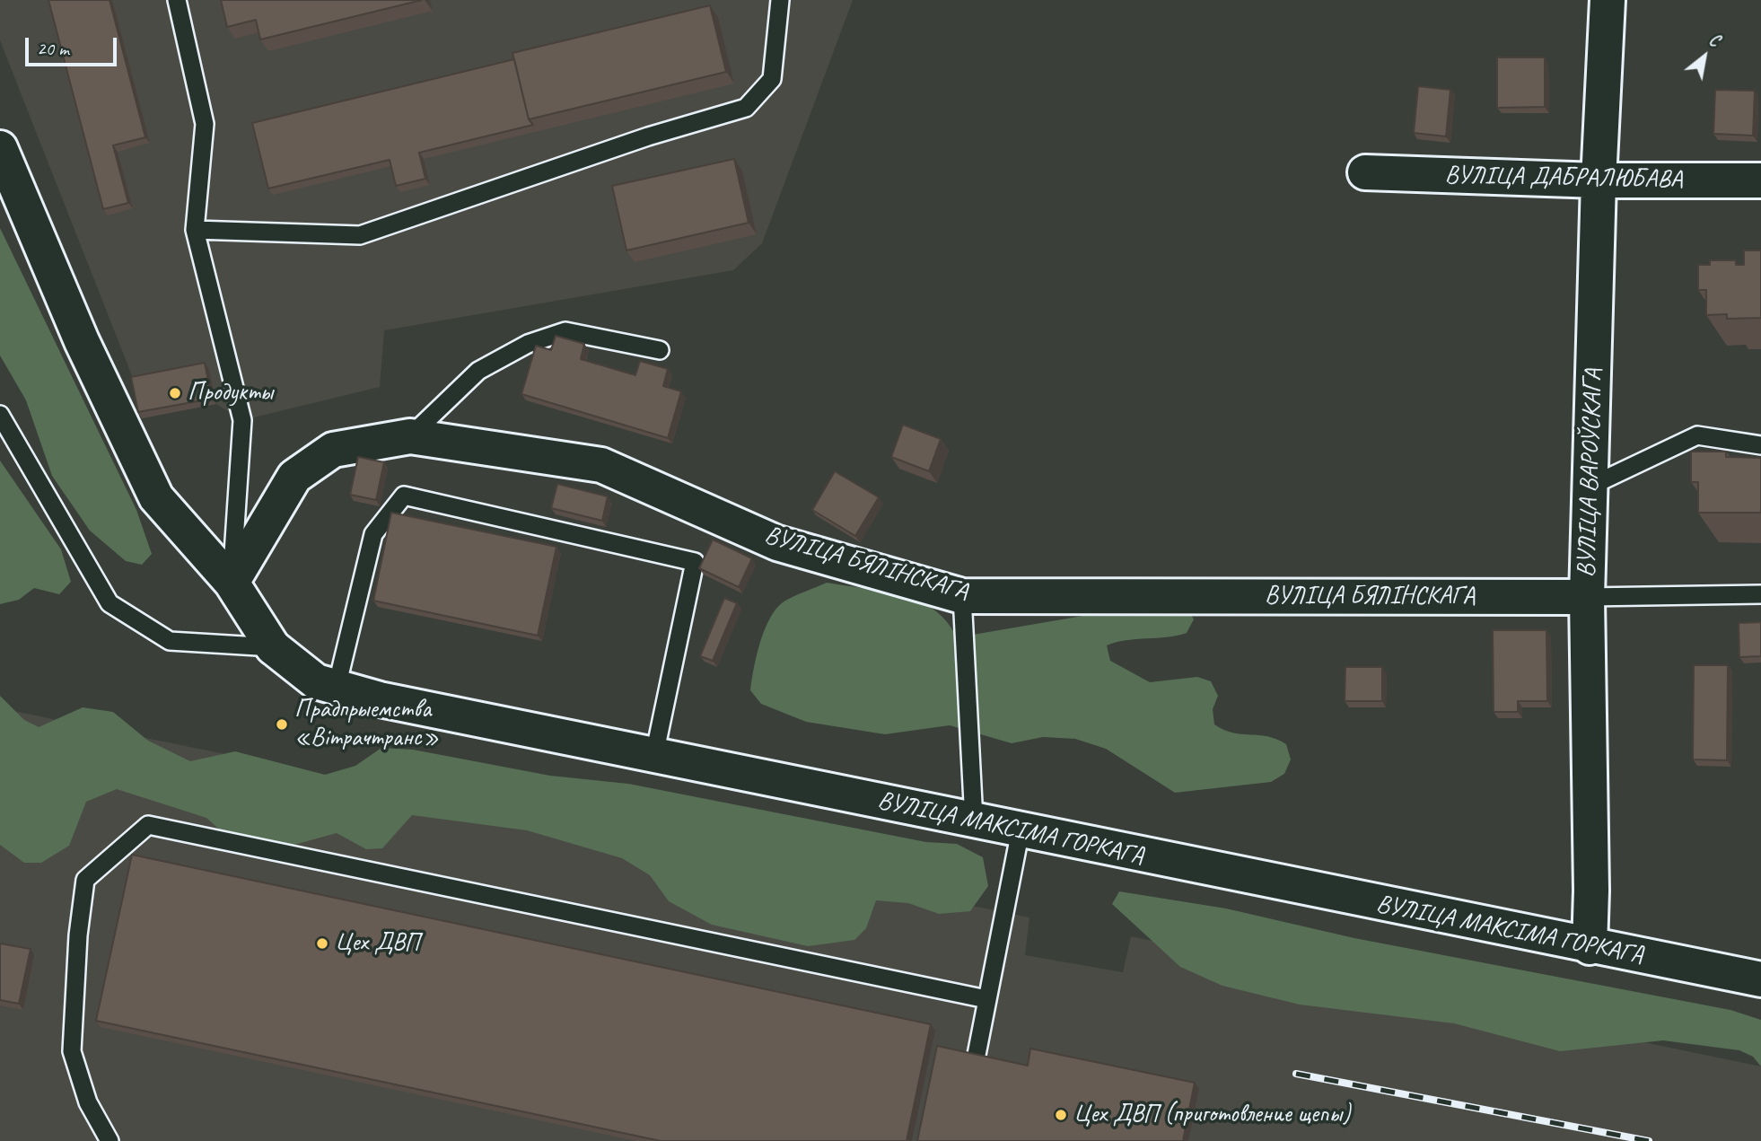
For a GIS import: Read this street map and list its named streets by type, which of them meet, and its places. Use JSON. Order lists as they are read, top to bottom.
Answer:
{
  "streets": {
    "street": [
      "ВУЛІЦА ДАБРАЛЮБАВА",
      "ВУЛІЦА ВАРОЎСКАГА",
      "ВУЛІЦА БЯЛІНСКАГА",
      "ВУЛІЦА МАКСІМА ГОРКАГА"
    ]
  },
  "crossings": [
    ["ВУЛІЦА ДАБРАЛЮБАВА", "ВУЛІЦА ВАРОЎСКАГА"],
    ["ВУЛІЦА ВАРОЎСКАГА", "ВУЛІЦА БЯЛІНСКАГА"],
    ["ВУЛІЦА ВАРОЎСКАГА", "ВУЛІЦА МАКСІМА ГОРКАГА"],
    ["ВУЛІЦА БЯЛІНСКАГА", "ВУЛІЦА МАКСІМА ГОРКАГА"]
  ],
  "places": [
    "Продукты",
    "Прадпрыемства «Вітрачтранс»",
    "Цех ДВП",
    "Цех ДВП (приготовление щепы)"
  ],
  "scale_bar": "20 m",
  "north": "top right"
}
